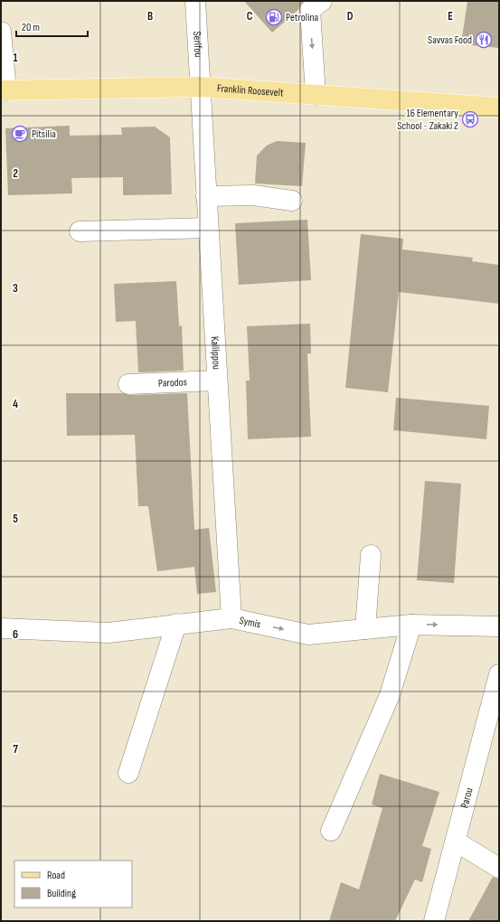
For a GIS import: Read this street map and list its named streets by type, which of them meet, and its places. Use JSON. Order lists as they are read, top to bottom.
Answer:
{
  "streets": {
    "main road": ["Franklin Roosevelt"],
    "street": [
      "Serifou",
      "Kallippou",
      "Parodos",
      "Symis",
      "Parou"
    ]
  },
  "crossings": [
    ["Serifou", "Franklin Roosevelt"],
    ["Serifou", "Kallippou"],
    ["Franklin Roosevelt", "Kallippou"],
    ["Kallippou", "Parodos"],
    ["Kallippou", "Symis"]
  ],
  "one_way": ["Symis"],
  "places": {
    "fuel station": ["Petrolina"],
    "restaurant": ["Savvas Food"],
    "bus stop": ["16 Elementary School - Zakaki 2"],
    "cafe": ["Pitsilia"]
  },
  "legend": ["Road", "Building"],
  "scale_bar": "20 m",
  "grid": {
    "columns": [
      "B",
      "C",
      "D",
      "E"
    ],
    "rows": [
      "1",
      "2",
      "3",
      "4",
      "5",
      "6",
      "7"
    ]
  }
}
